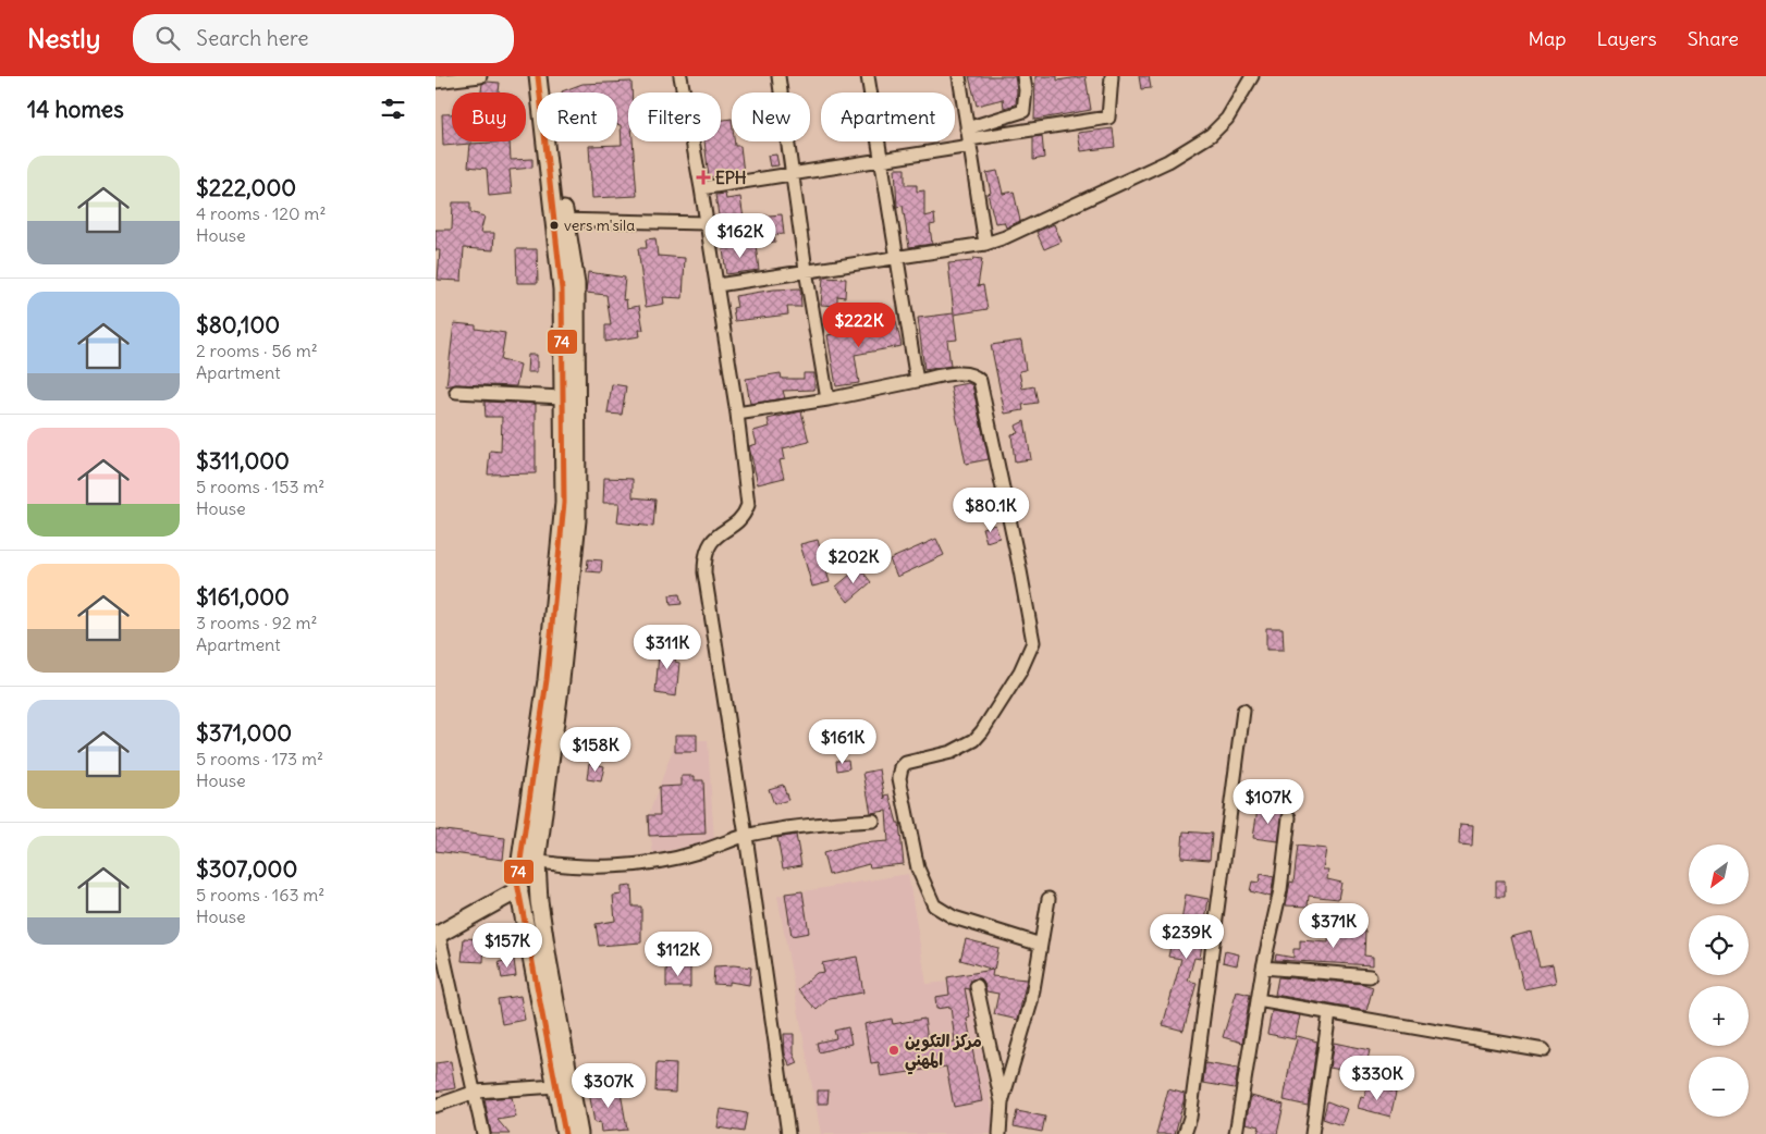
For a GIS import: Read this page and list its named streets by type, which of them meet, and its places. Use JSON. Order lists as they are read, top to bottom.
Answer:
{
  "places": {
    "health": ["EPH"],
    "other": ["vers m'sila", "مركز التكوين المهني"]
  },
  "lines": ["transit line 74"],
  "north": "bottom left",
  "page": {
    "header": "Nestly",
    "search": "Search here",
    "nav": ["Map", "Layers", "Share"],
    "heading": "14 homes",
    "chip": [
      "Buy",
      "Rent",
      "Filters",
      "New",
      "Apartment"
    ],
    "list": [
      {
        "name": "$222,000",
        "note": "4 rooms · 120 m² · House"
      },
      {
        "name": "$80,100",
        "note": "2 rooms · 56 m² · Apartment"
      },
      {
        "name": "$311,000",
        "note": "5 rooms · 153 m² · House"
      },
      {
        "name": "$161,000",
        "note": "3 rooms · 92 m² · Apartment"
      },
      {
        "name": "$371,000",
        "note": "5 rooms · 173 m² · House"
      },
      {
        "name": "$307,000",
        "note": "5 rooms · 163 m² · House"
      }
    ],
    "price": [
      "$162K",
      "$222K",
      "$80.1K",
      "$202K",
      "$311K",
      "$161K",
      "$158K",
      "$107K",
      "$371K",
      "$239K",
      "$157K",
      "$112K",
      "$330K",
      "$307K"
    ],
    "map_buttons": ["+", "−"]
  }
}
